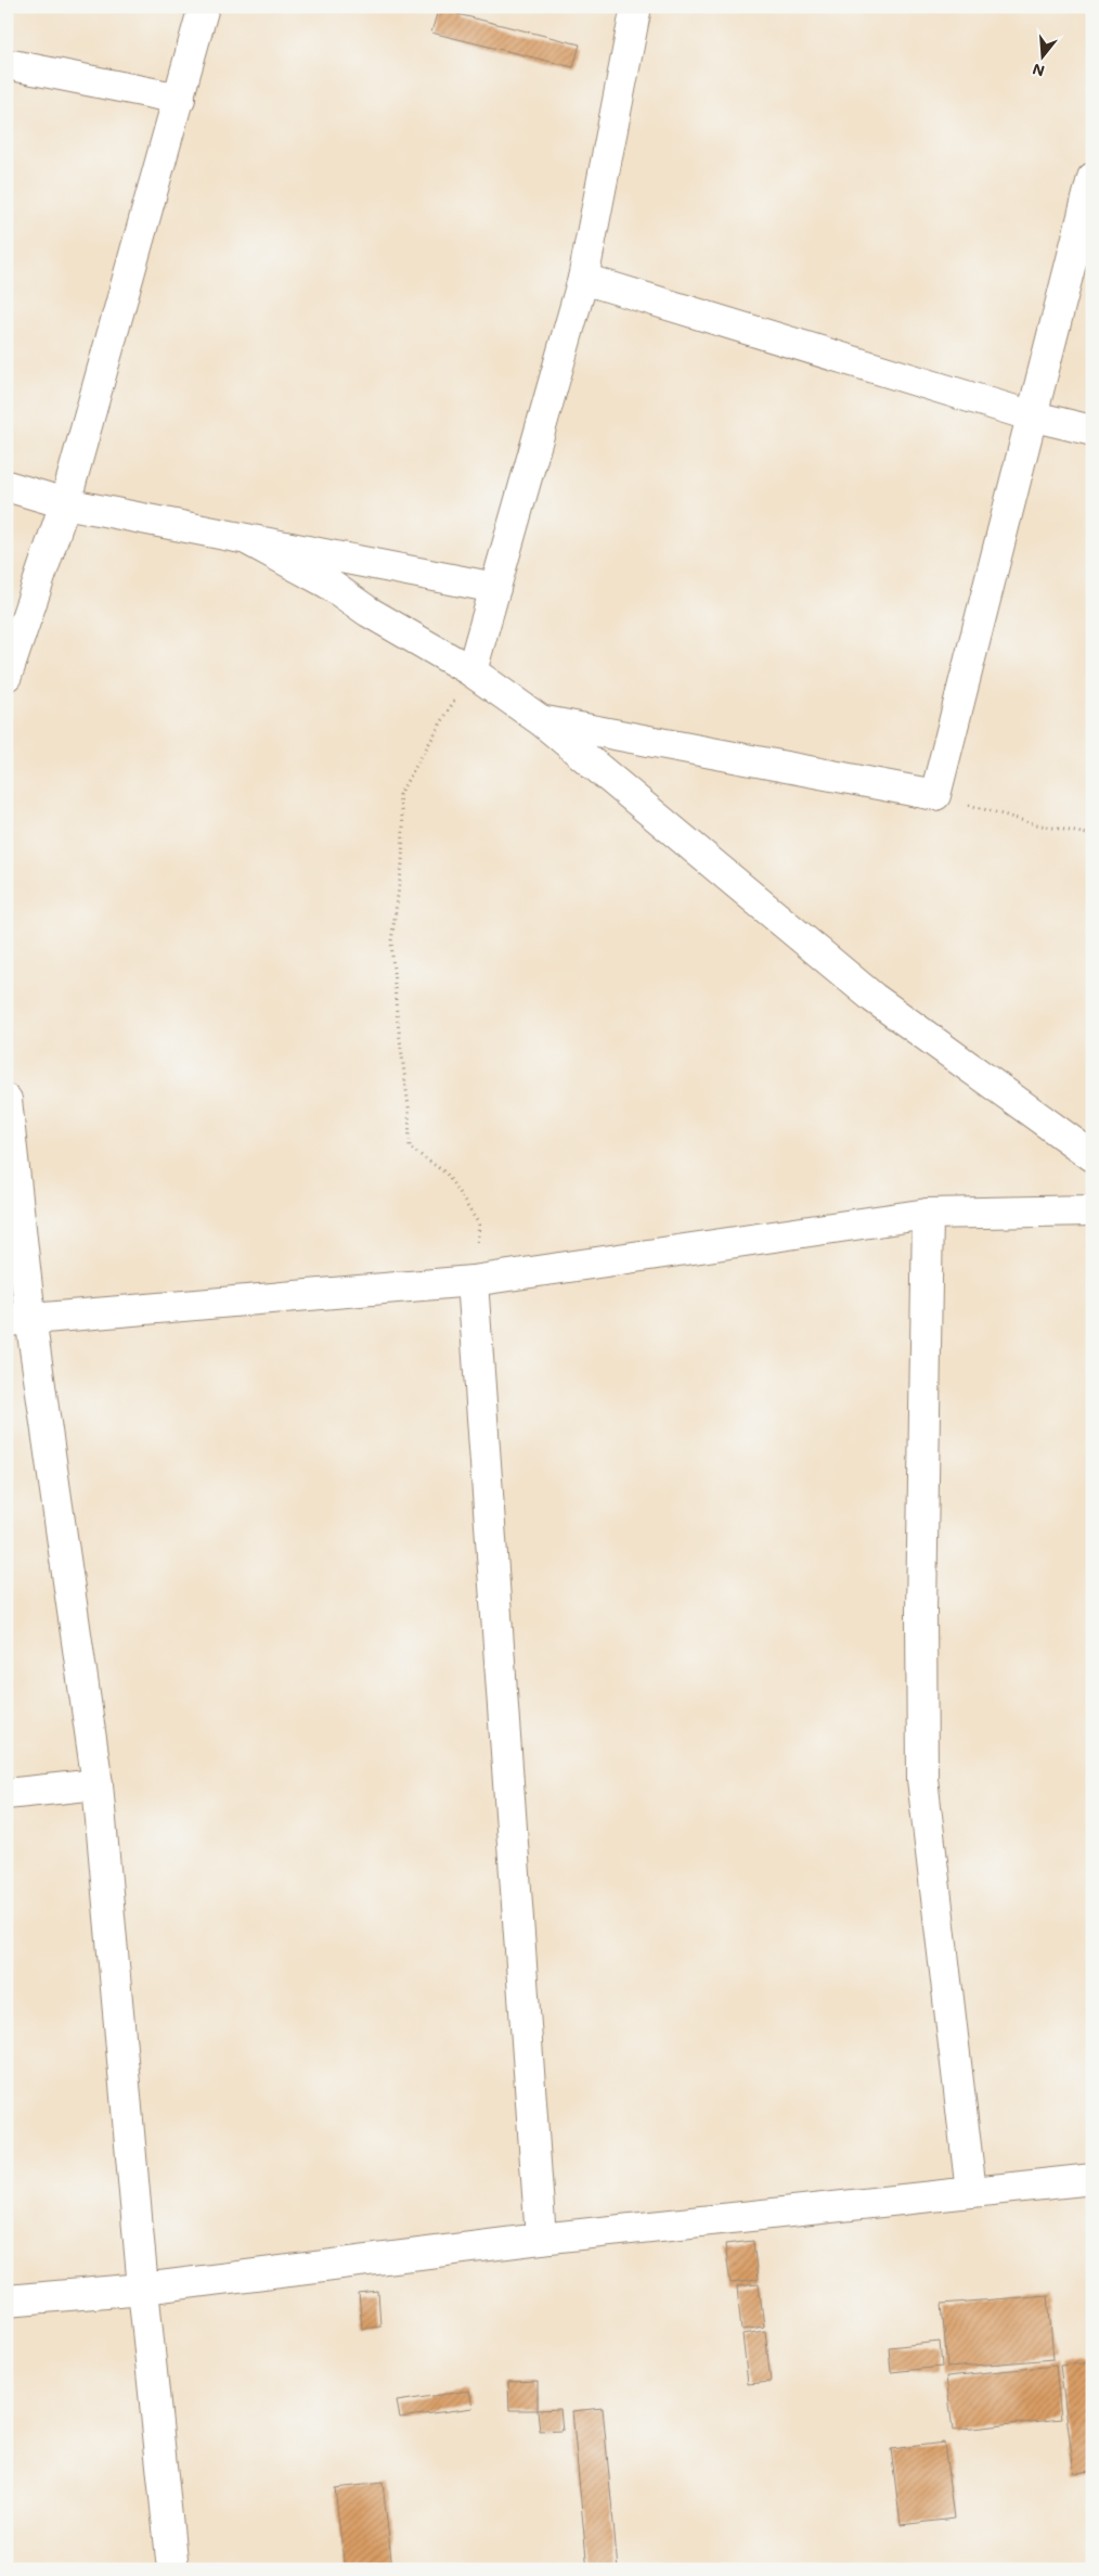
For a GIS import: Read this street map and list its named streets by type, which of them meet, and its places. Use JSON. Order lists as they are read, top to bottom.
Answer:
{
  "north": "bottom"
}
